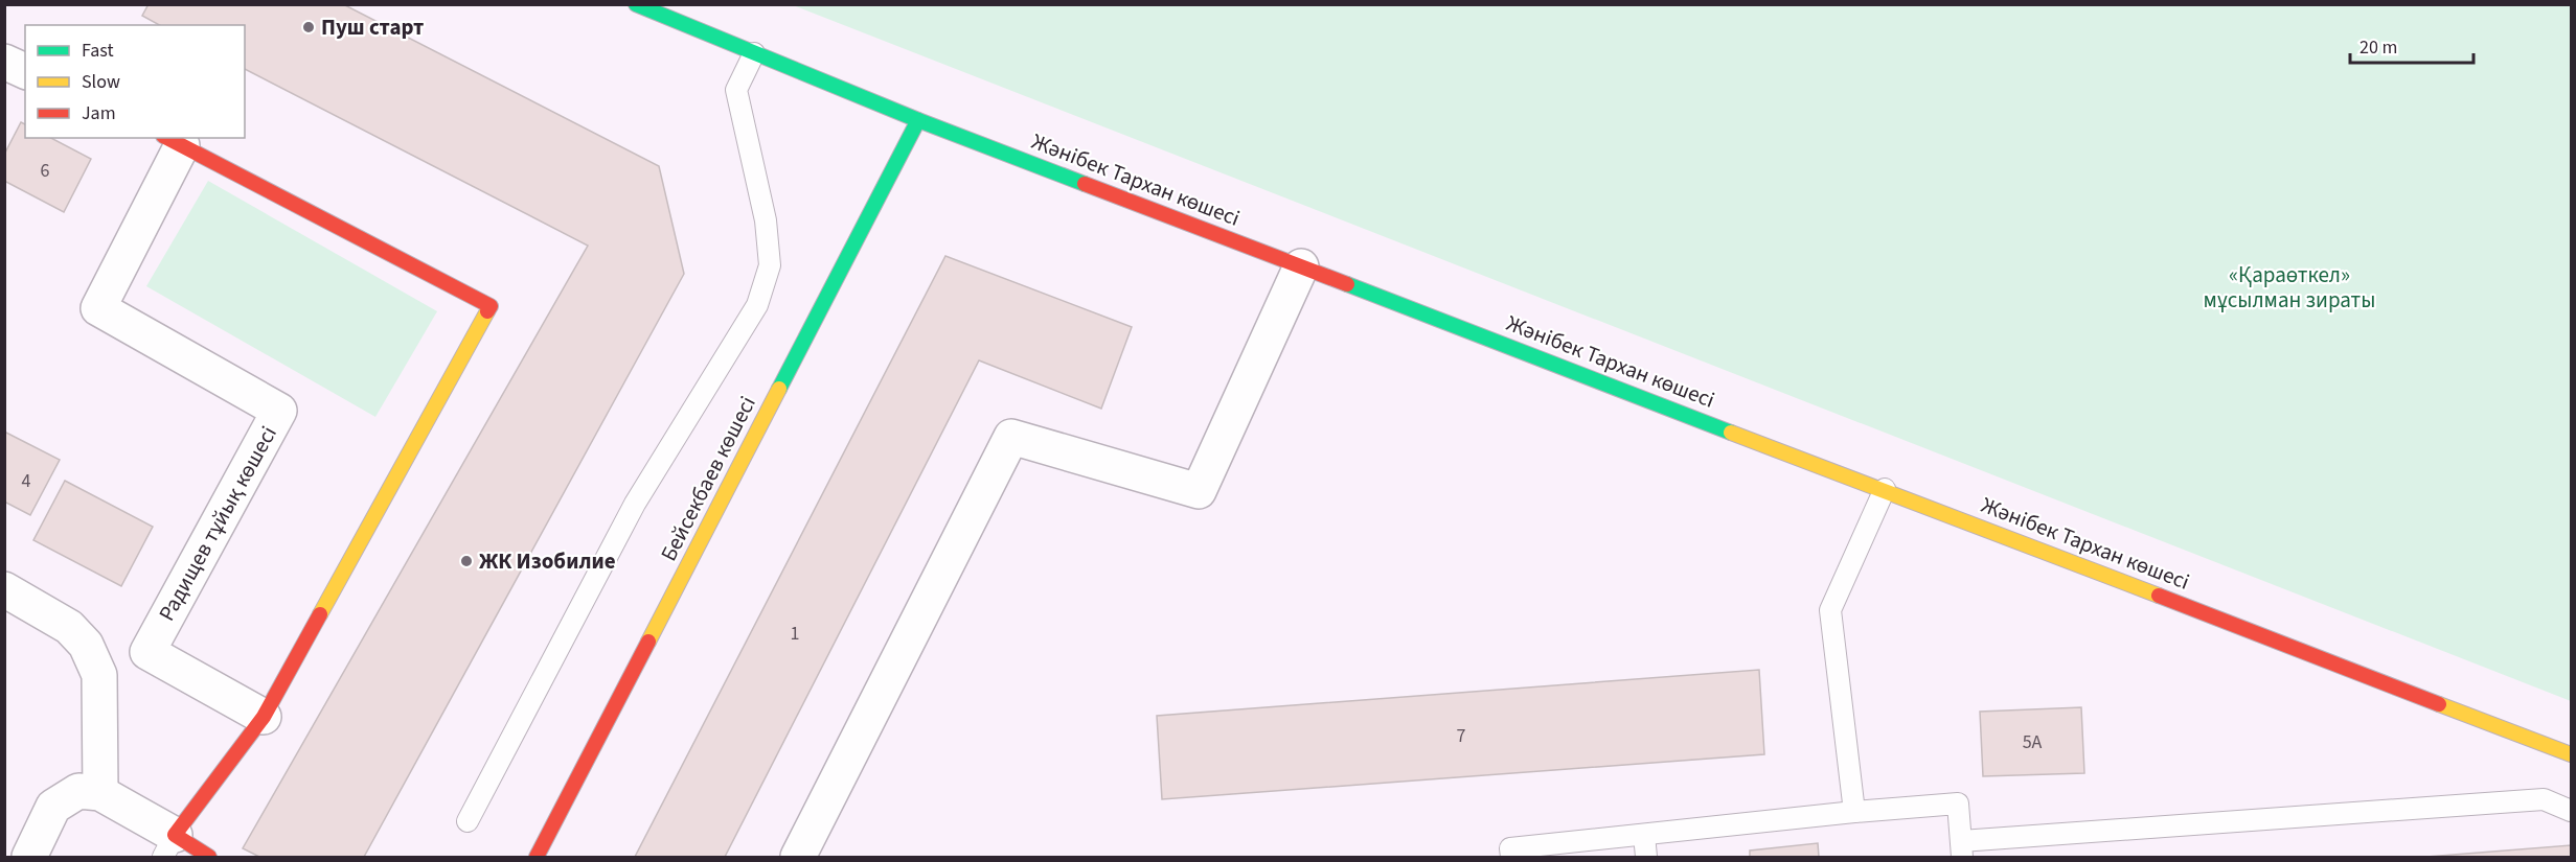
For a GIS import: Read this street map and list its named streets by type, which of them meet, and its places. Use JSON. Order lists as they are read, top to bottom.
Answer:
{
  "streets": {
    "street": ["Жәнібек Тархан көшесі", "Бейсекбаев көшесі", "Радищев тұйық көшесі"]
  },
  "crossings": [
    ["Жәнібек Тархан көшесі", "Бейсекбаев көшесі"]
  ],
  "parks": ["«Қараөткел» мұсылман зираты"],
  "places": ["Пуш старт", "ЖК Изобилие"],
  "house_numbers": [
    "6",
    "4",
    "1",
    "7",
    "5А"
  ],
  "legend": ["Fast", "Slow", "Jam"],
  "scale_bar": "20 m"
}
